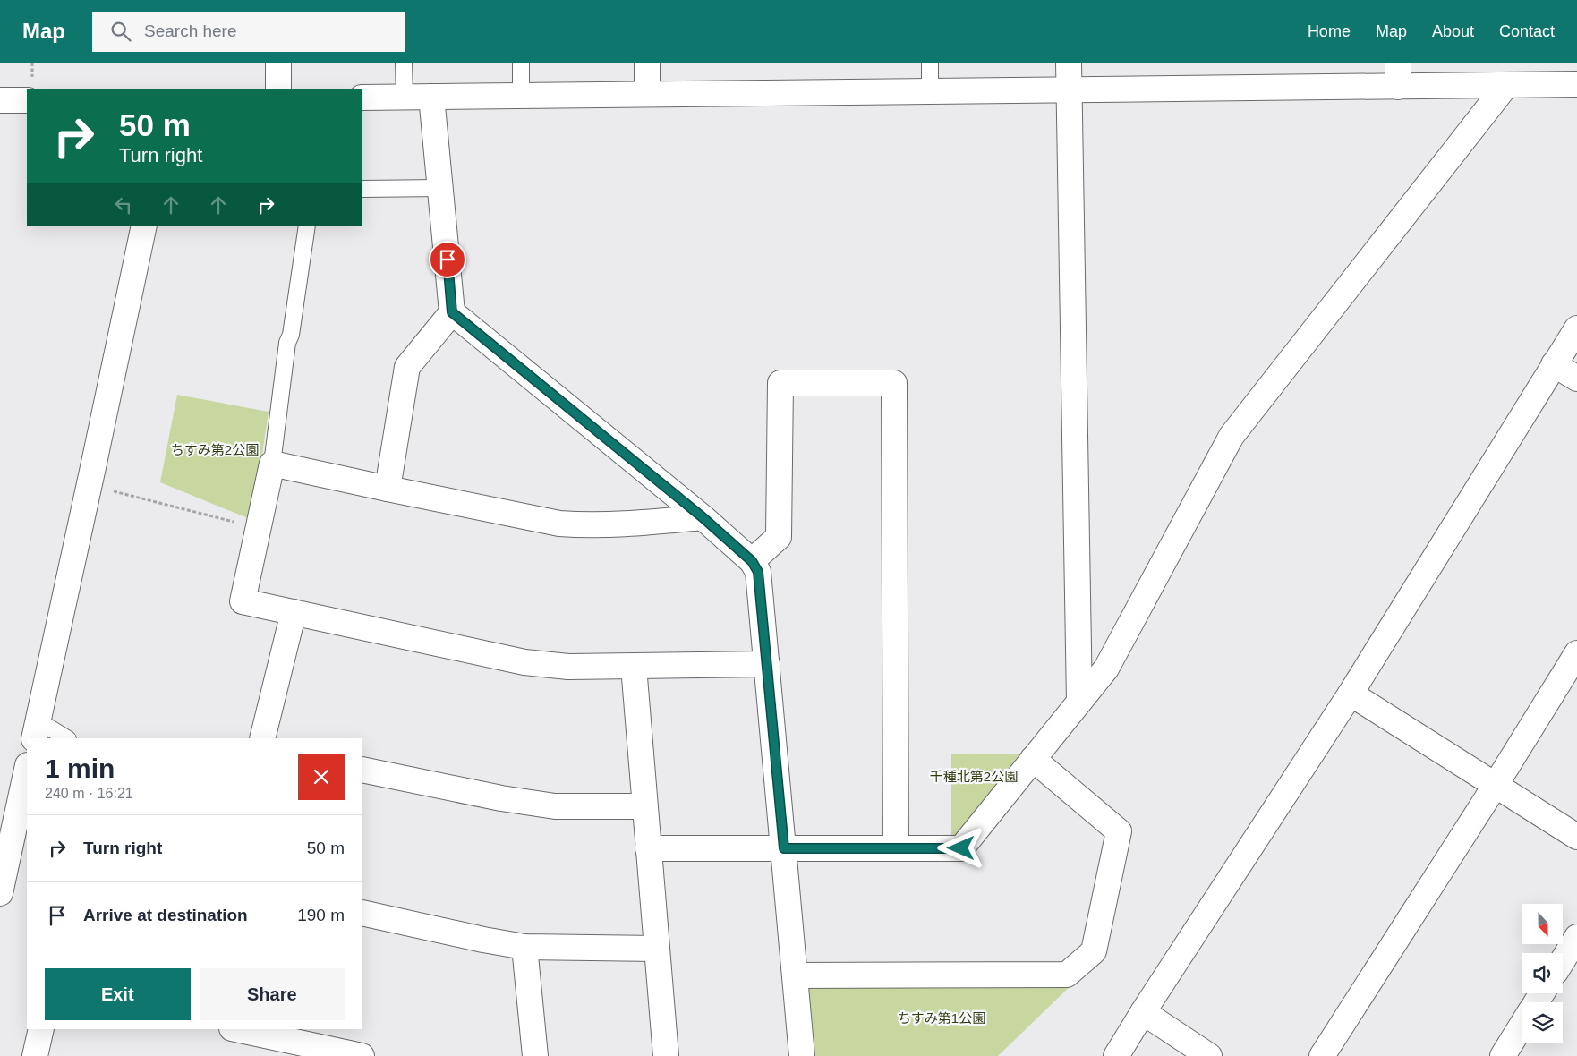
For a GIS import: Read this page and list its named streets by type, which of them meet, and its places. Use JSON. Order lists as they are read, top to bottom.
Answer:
{
  "parks": ["ちすみ第2公園", "千種北第2公園", "ちすみ第1公園"],
  "north": "bottom",
  "page": {
    "header": "Map",
    "search": "Search here",
    "nav": [
      "Home",
      "Map",
      "About",
      "Contact"
    ],
    "turn": ["50 m", "Turn right"],
    "heading": ["1 min", "240 m · 16:21"],
    "list": [
      {
        "name": "Turn right",
        "value": "50 m"
      },
      {
        "name": "Arrive at destination",
        "value": "190 m"
      }
    ],
    "buttons": ["Exit", "Share"]
  }
}
